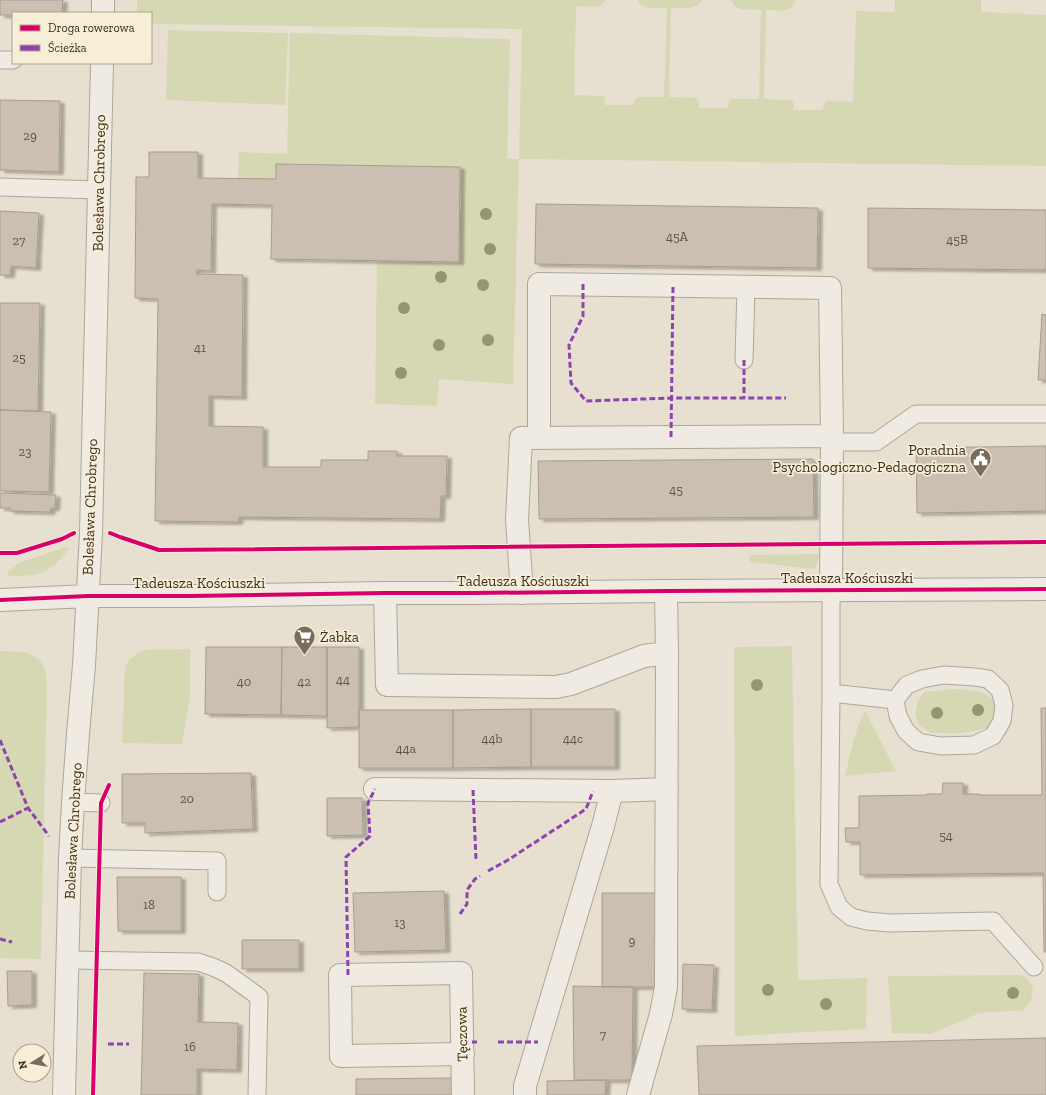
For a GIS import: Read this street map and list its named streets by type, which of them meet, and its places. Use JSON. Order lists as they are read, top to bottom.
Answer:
{
  "streets": {
    "street": ["Bolesława Chrobrego", "Tadeusza Kościuszki", "Tęczowa"]
  },
  "crossings": [
    ["Bolesława Chrobrego", "Tadeusza Kościuszki"]
  ],
  "places": {
    "public building": ["Poradnia Psychologiczno-Pedagogiczna"],
    "supermarket": ["Żabka"]
  },
  "house_numbers": [
    "29",
    "45A",
    "45B",
    "27",
    "41",
    "25",
    "23",
    "45",
    "44",
    "40",
    "42",
    "44b",
    "44c",
    "44a",
    "20",
    "54",
    "18",
    "13",
    "9",
    "7",
    "16"
  ],
  "legend": ["Droga rowerowa", "Ścieżka"],
  "north": "left"
}
